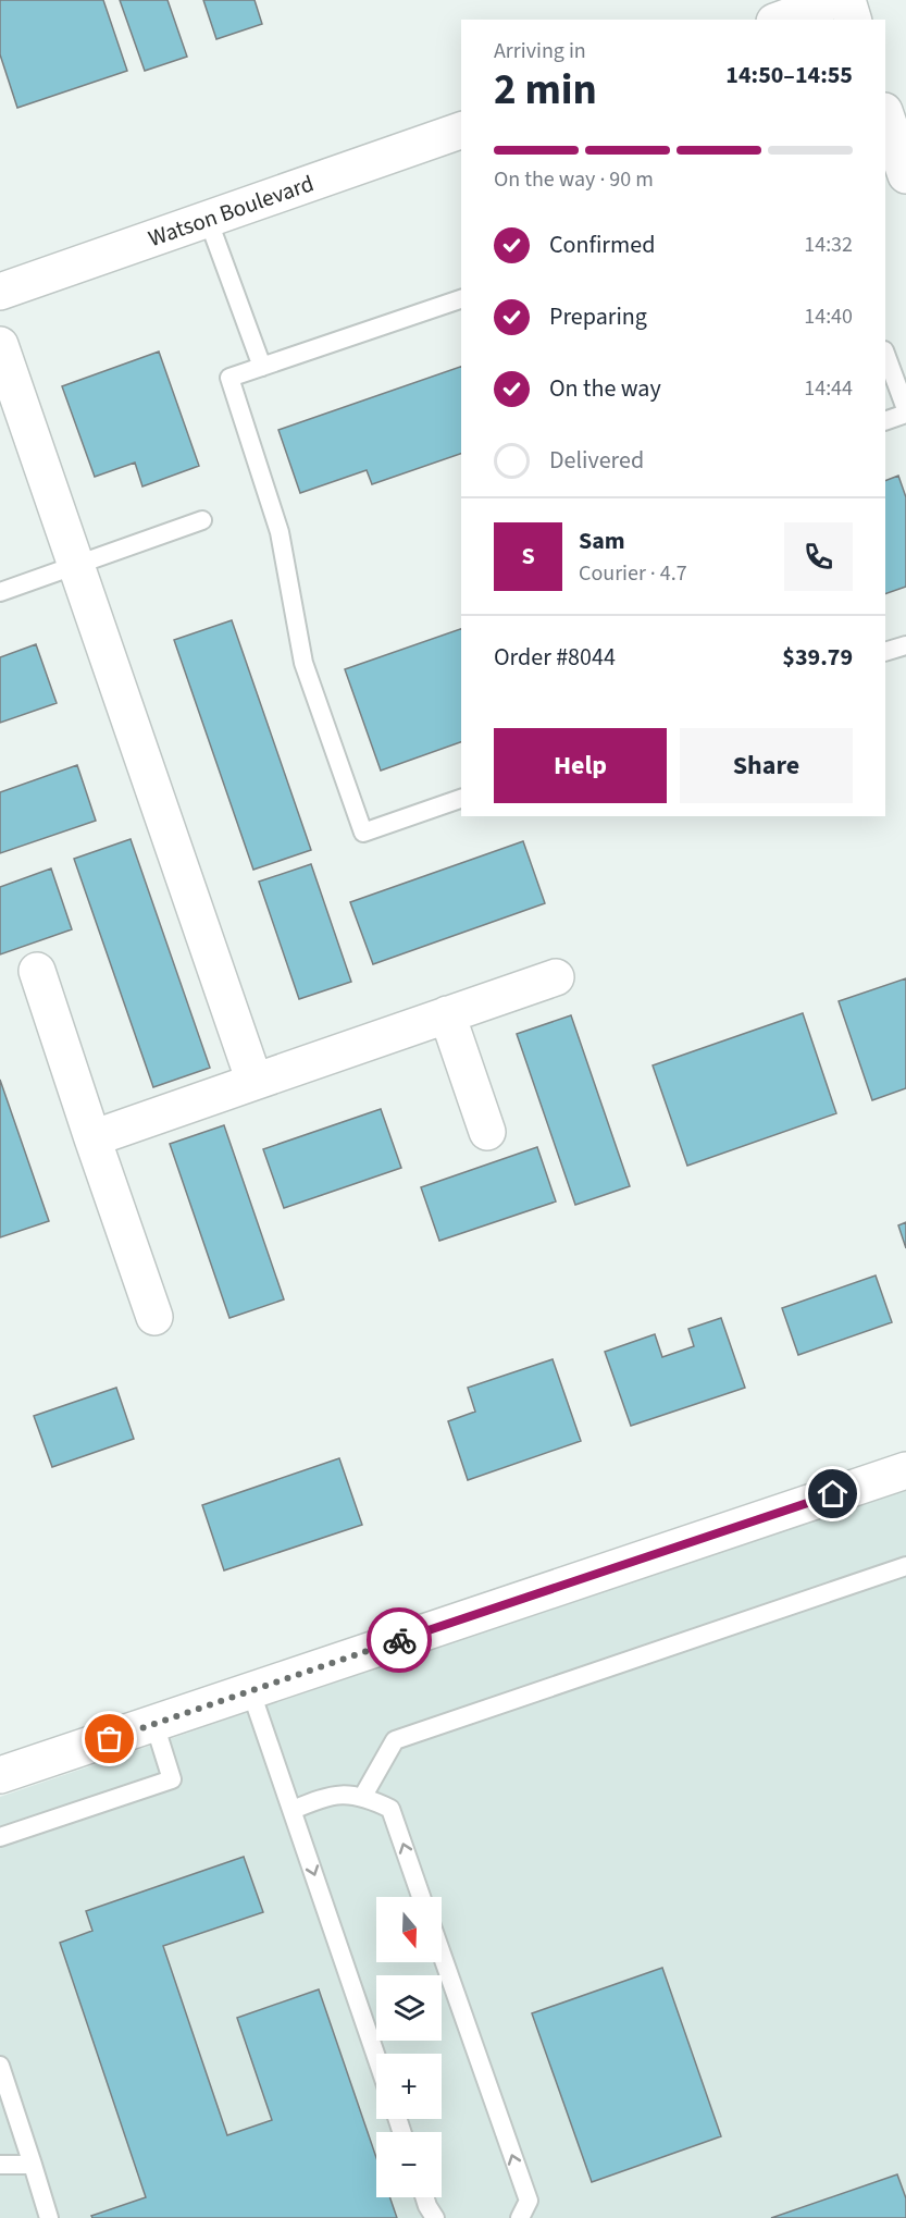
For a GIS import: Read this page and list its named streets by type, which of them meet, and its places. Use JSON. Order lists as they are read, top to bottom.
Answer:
{
  "streets": {
    "street": ["Watson Boulevard"]
  },
  "north": "bottom",
  "page": {
    "heading": ["2 min", "Arriving in", "14:50–14:55"],
    "panel": [
      "Sam",
      "Courier · 4.7",
      "Order #8044",
      "$39.79"
    ],
    "bar": "On the way · 90 m",
    "list": [
      ["Confirmed", "14:32"],
      ["Preparing", "14:40"],
      ["On the way", "14:44"],
      "Delivered"
    ],
    "round": "S",
    "buttons": ["Help", "Share"],
    "map_buttons": ["+", "−"]
  }
}
